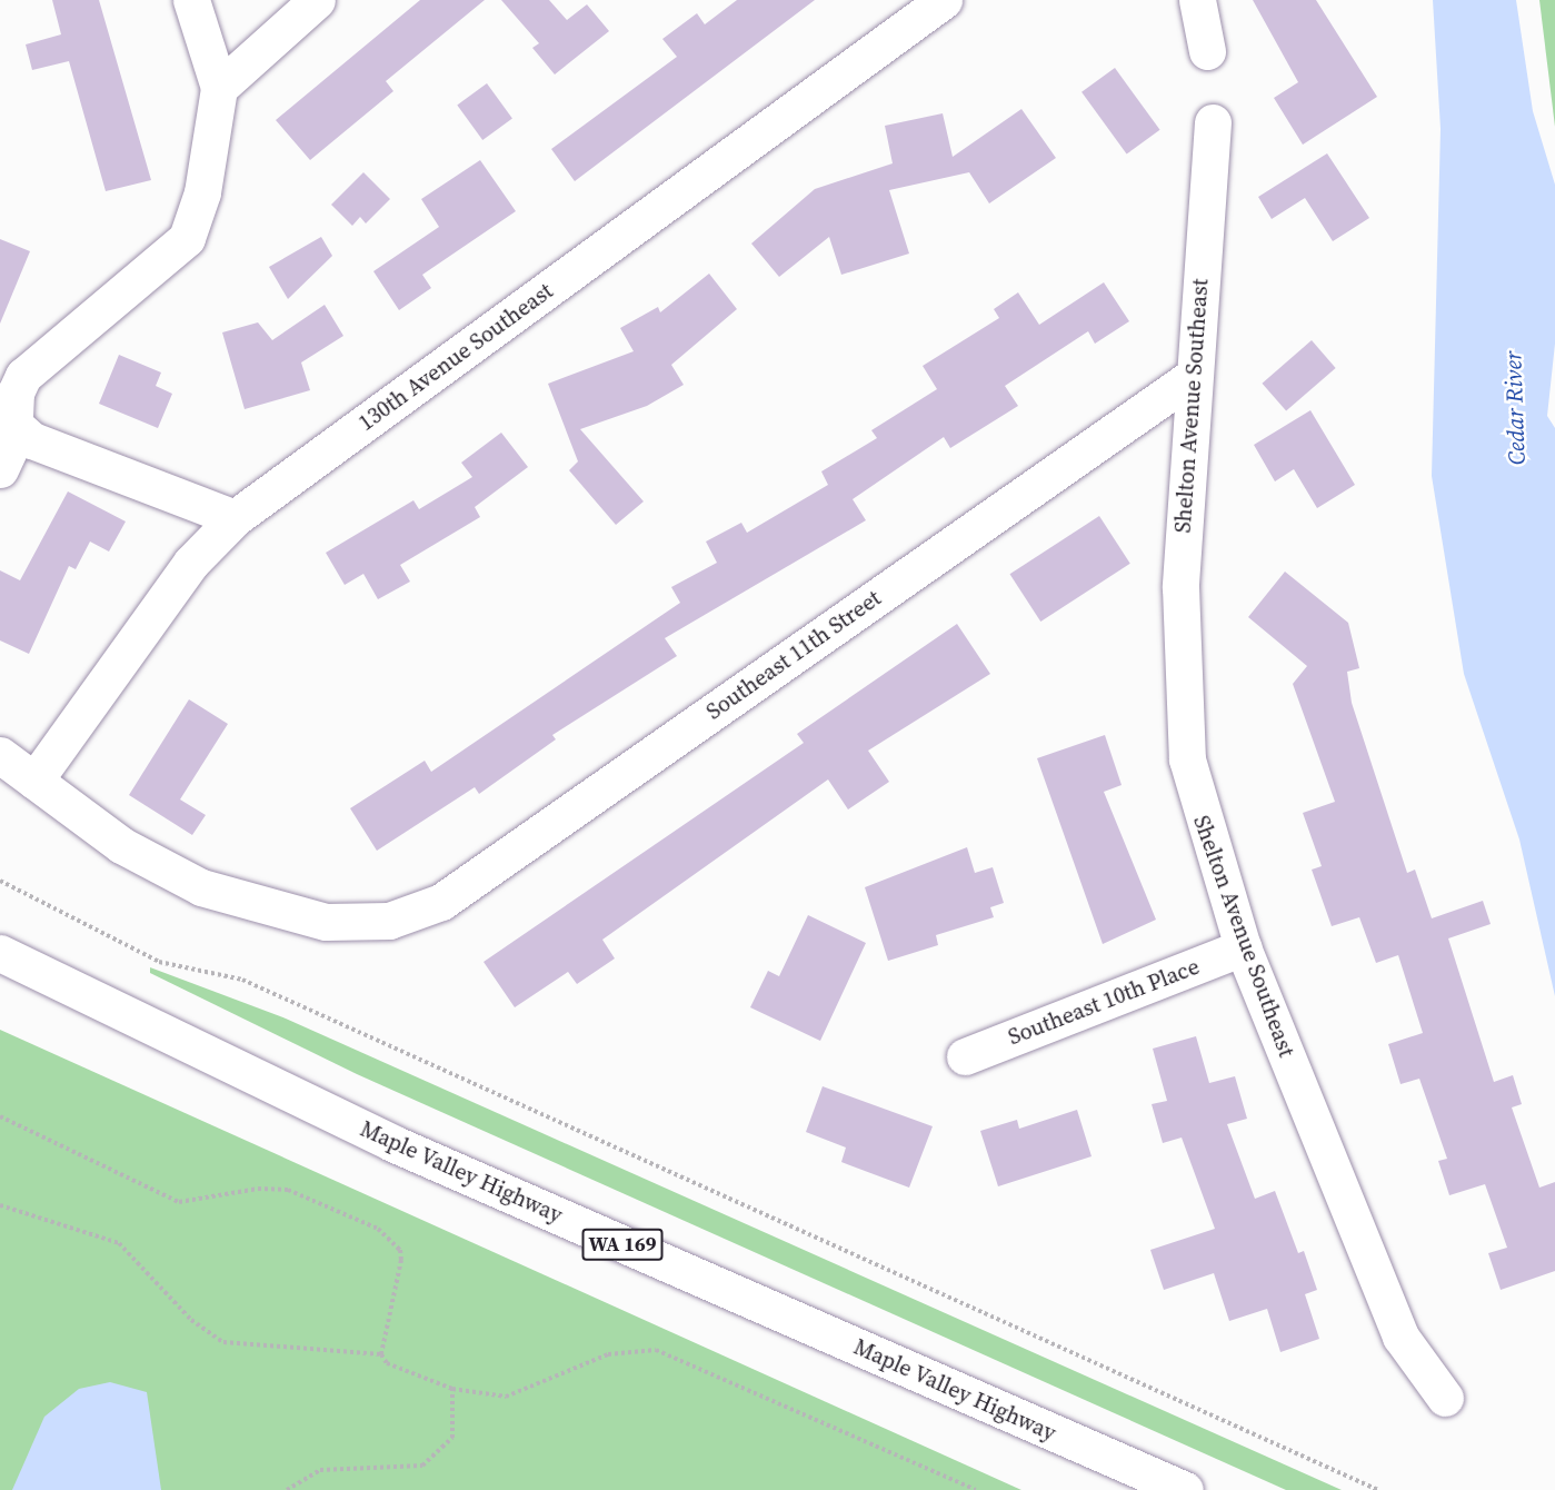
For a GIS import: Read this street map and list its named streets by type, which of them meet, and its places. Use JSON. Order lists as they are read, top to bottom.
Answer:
{
  "streets": {
    "street": [
      "130th Avenue Southeast",
      "Shelton Avenue Southeast",
      "Southeast 11th Street",
      "Southeast 10th Place",
      "Maple Valley Highway",
      "WA 169"
    ]
  },
  "crossings": [
    ["130th Avenue Southeast", "Southeast 11th Street"],
    ["Shelton Avenue Southeast", "Southeast 11th Street"],
    ["Shelton Avenue Southeast", "Southeast 10th Place"]
  ],
  "water": ["Cedar River"]
}
